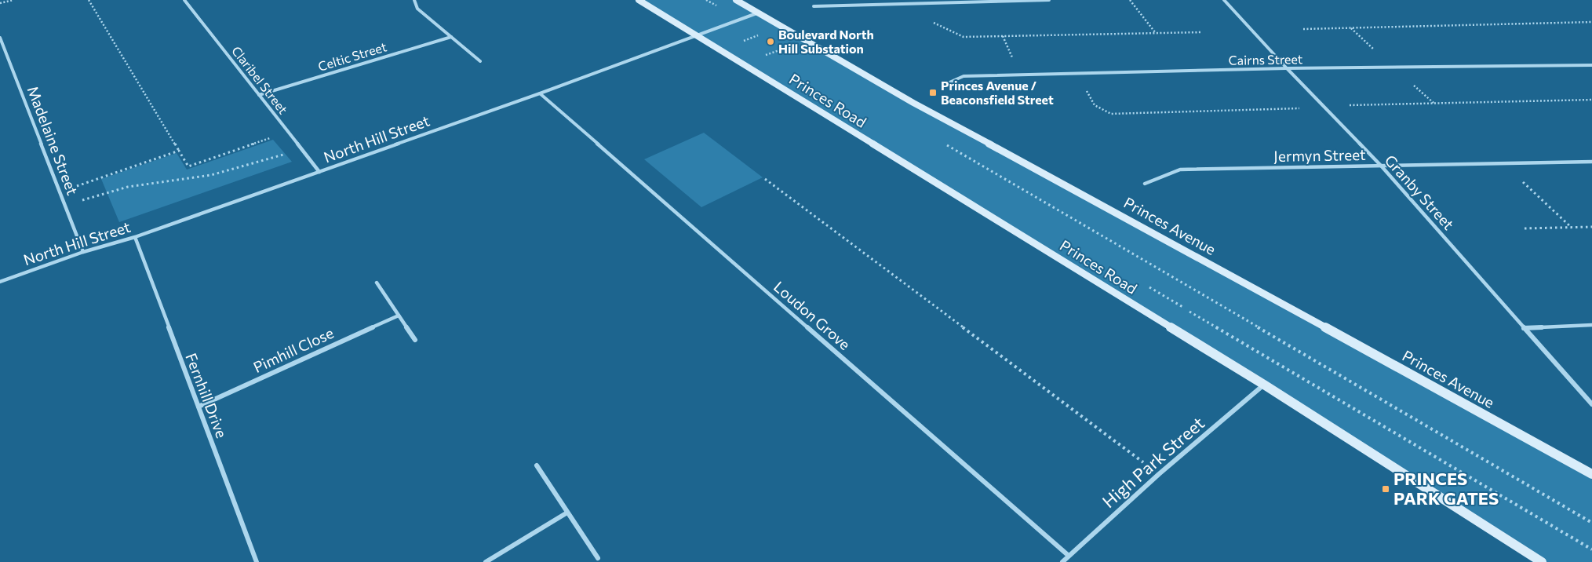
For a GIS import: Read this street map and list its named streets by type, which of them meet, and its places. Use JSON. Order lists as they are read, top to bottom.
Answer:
{
  "streets": {
    "main road": ["Princes Road", "Princes Avenue"],
    "street": [
      "Celtic Street",
      "Cairns Street",
      "Claribel Street",
      "North Hill Street",
      "Madelaine Street",
      "Jermyn Street",
      "Granby Street",
      "Loudon Grove",
      "Pimhill Close",
      "Fernhill Drive",
      "High Park Street"
    ]
  },
  "crossings": [
    ["Celtic Street", "Claribel Street"],
    ["Cairns Street", "Granby Street"],
    ["Claribel Street", "North Hill Street"],
    ["Princes Road", "North Hill Street"],
    ["Princes Road", "High Park Street"],
    ["North Hill Street", "Madelaine Street"],
    ["North Hill Street", "Princes Avenue"],
    ["North Hill Street", "Loudon Grove"],
    ["North Hill Street", "Fernhill Drive"],
    ["Jermyn Street", "Granby Street"],
    ["Loudon Grove", "High Park Street"],
    ["Pimhill Close", "Fernhill Drive"]
  ],
  "places": {
    "other": ["Boulevard North Hill Substation"],
    "transit": ["Princes Avenue / Beaconsfield Street", "PRINCES PARK GATES"]
  }
}
